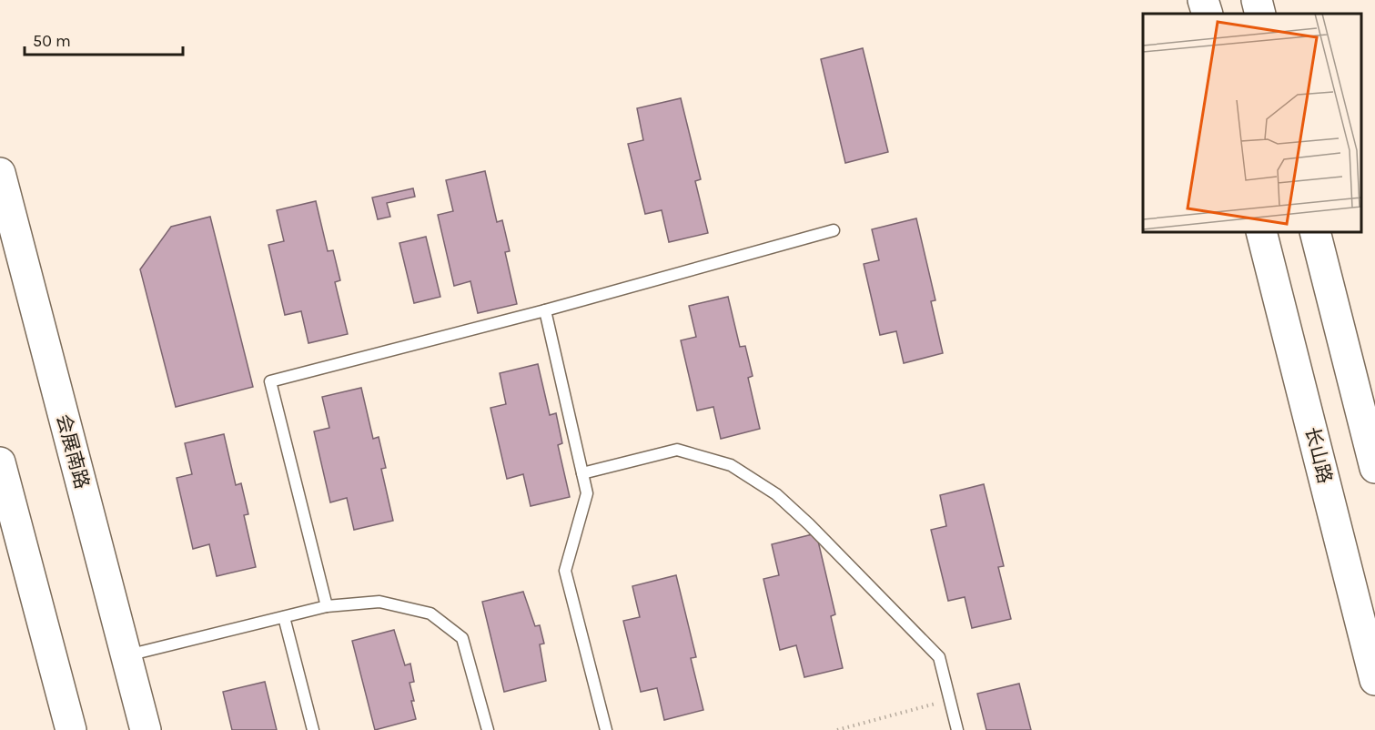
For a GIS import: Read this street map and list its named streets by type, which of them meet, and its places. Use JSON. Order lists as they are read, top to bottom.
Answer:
{
  "streets": {
    "main road": ["会展南路", "长山路"]
  },
  "scale_bar": "50 m"
}
